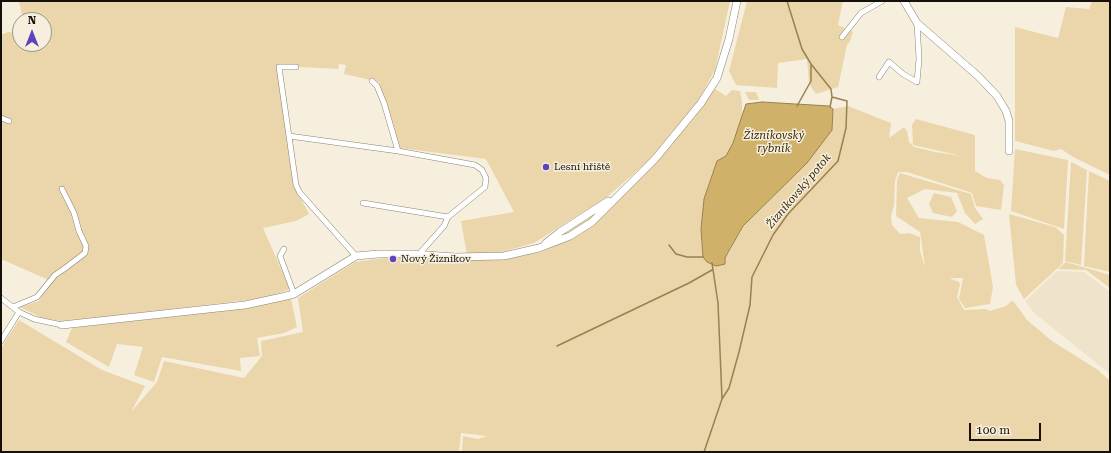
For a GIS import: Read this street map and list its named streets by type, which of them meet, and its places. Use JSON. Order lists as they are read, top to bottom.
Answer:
{
  "water": ["Žizníkovský rybník", "Žizníkovský potok"],
  "places": ["Lesní hřiště", "Nový Žizníkov"],
  "scale_bar": "100 m",
  "north": "top"
}
